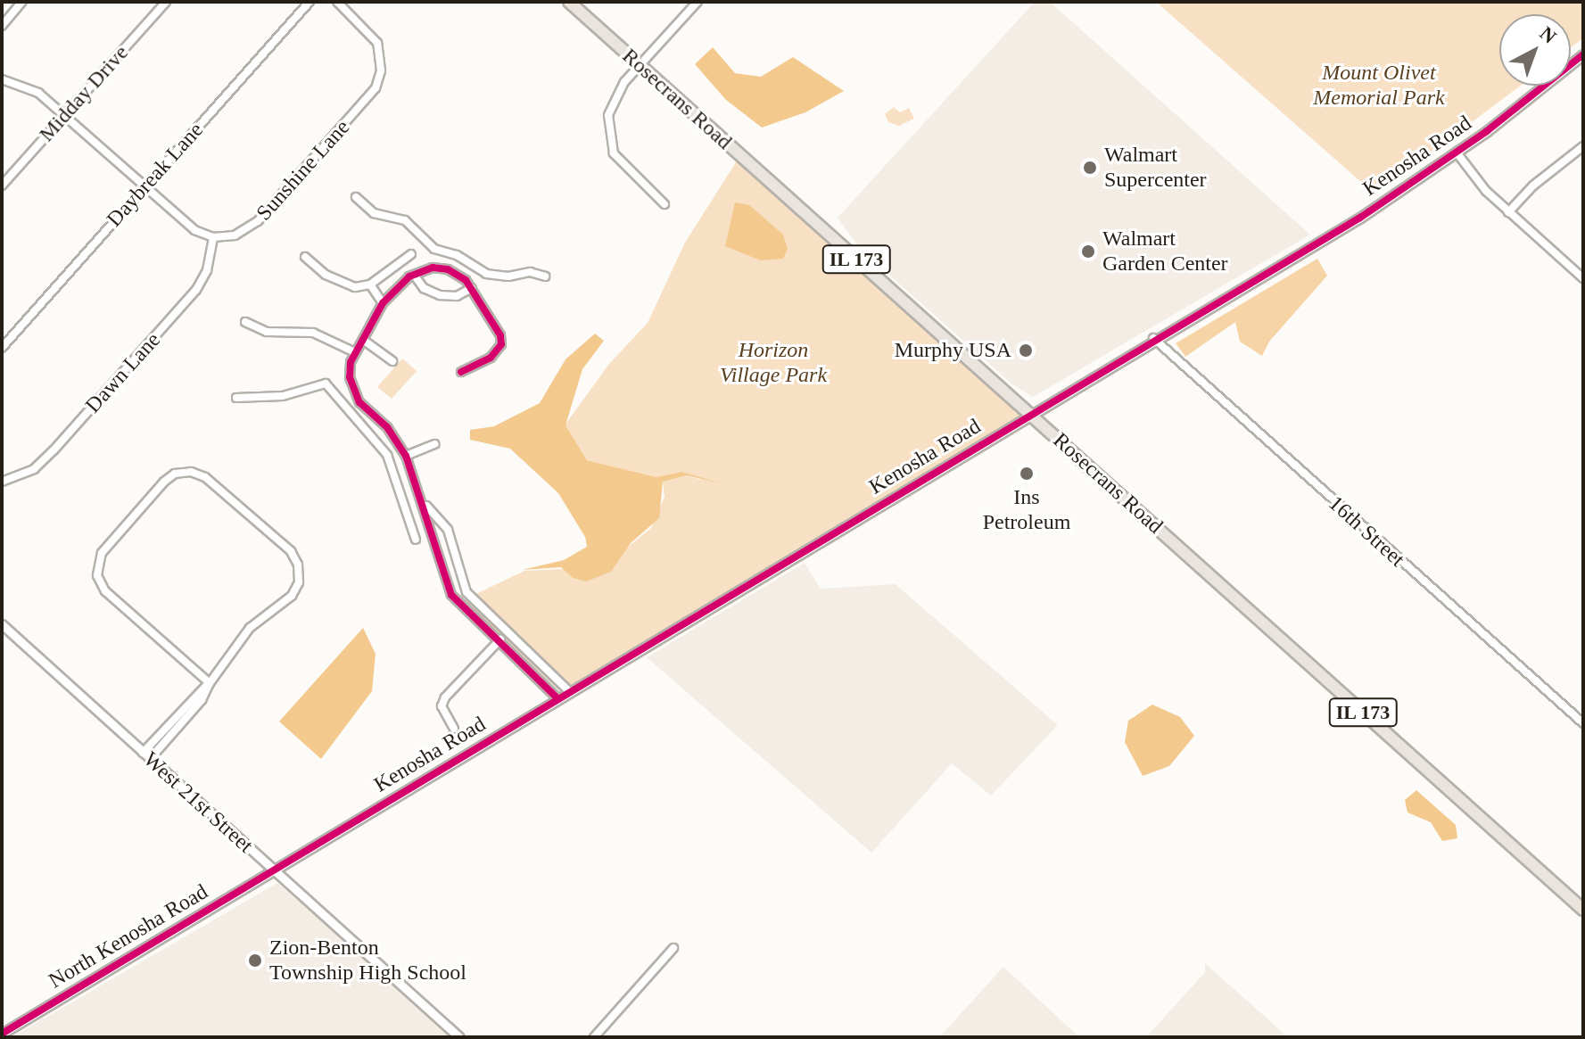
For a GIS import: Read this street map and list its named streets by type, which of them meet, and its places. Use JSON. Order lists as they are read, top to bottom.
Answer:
{
  "streets": {
    "main road": ["Rosecrans Road", "IL 173"],
    "street": [
      "Midday Drive",
      "Kenosha Road",
      "Sunshine Lane",
      "Daybreak Lane",
      "Dawn Lane",
      "16th Street",
      "West 21st Street",
      "North Kenosha Road"
    ]
  },
  "crossings": [
    ["Rosecrans Road", "Kenosha Road"],
    ["Kenosha Road", "16th Street"],
    ["Kenosha Road", "West 21st Street"],
    ["Kenosha Road", "North Kenosha Road"],
    ["Sunshine Lane", "Dawn Lane"],
    ["West 21st Street", "North Kenosha Road"]
  ],
  "parks": ["Mount Olivet Memorial Park", "Horizon Village Park"],
  "places": [
    "Walmart Supercenter",
    "Walmart Garden Center",
    "Murphy USA",
    "Ins Petroleum",
    "Zion-Benton Township High School"
  ],
  "north": "top right"
}
